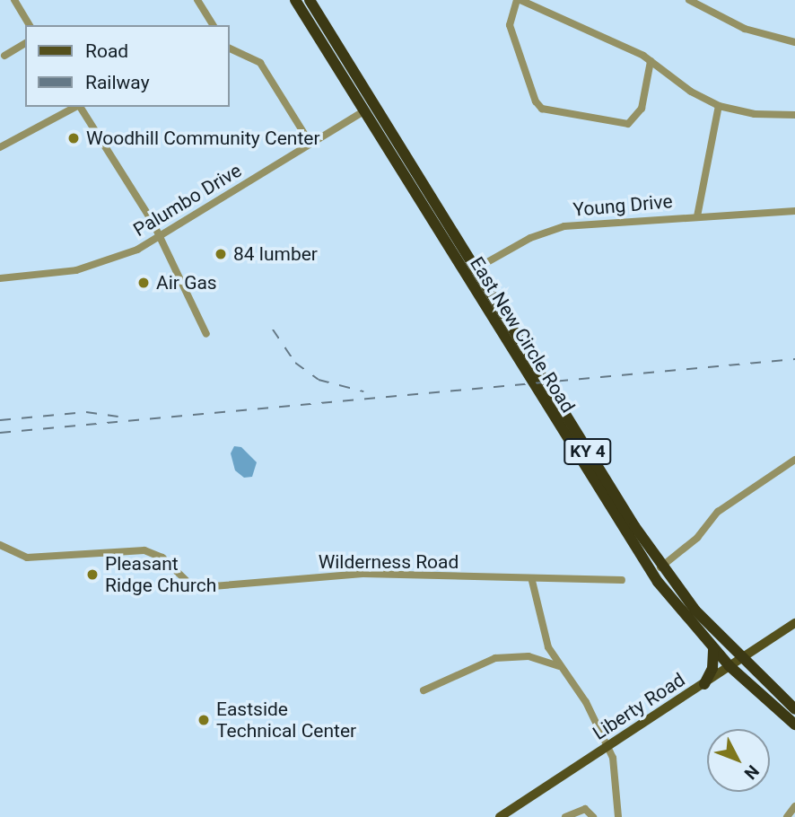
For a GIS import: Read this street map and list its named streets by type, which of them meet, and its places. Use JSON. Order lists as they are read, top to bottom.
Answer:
{
  "streets": {
    "highway": ["East New Circle Road", "KY 4"],
    "main road": ["Liberty Road"],
    "street": ["Palumbo Drive", "Young Drive", "Wilderness Road"]
  },
  "crossings": [
    ["Palumbo Drive", "East New Circle Road"],
    ["Young Drive", "East New Circle Road"],
    ["East New Circle Road", "Liberty Road"]
  ],
  "places": [
    "Woodhill Community Center",
    "84 lumber",
    "Air Gas",
    "Pleasant Ridge Church",
    "Eastside Technical Center"
  ],
  "legend": ["Road", "Railway"],
  "north": "bottom right"
}
